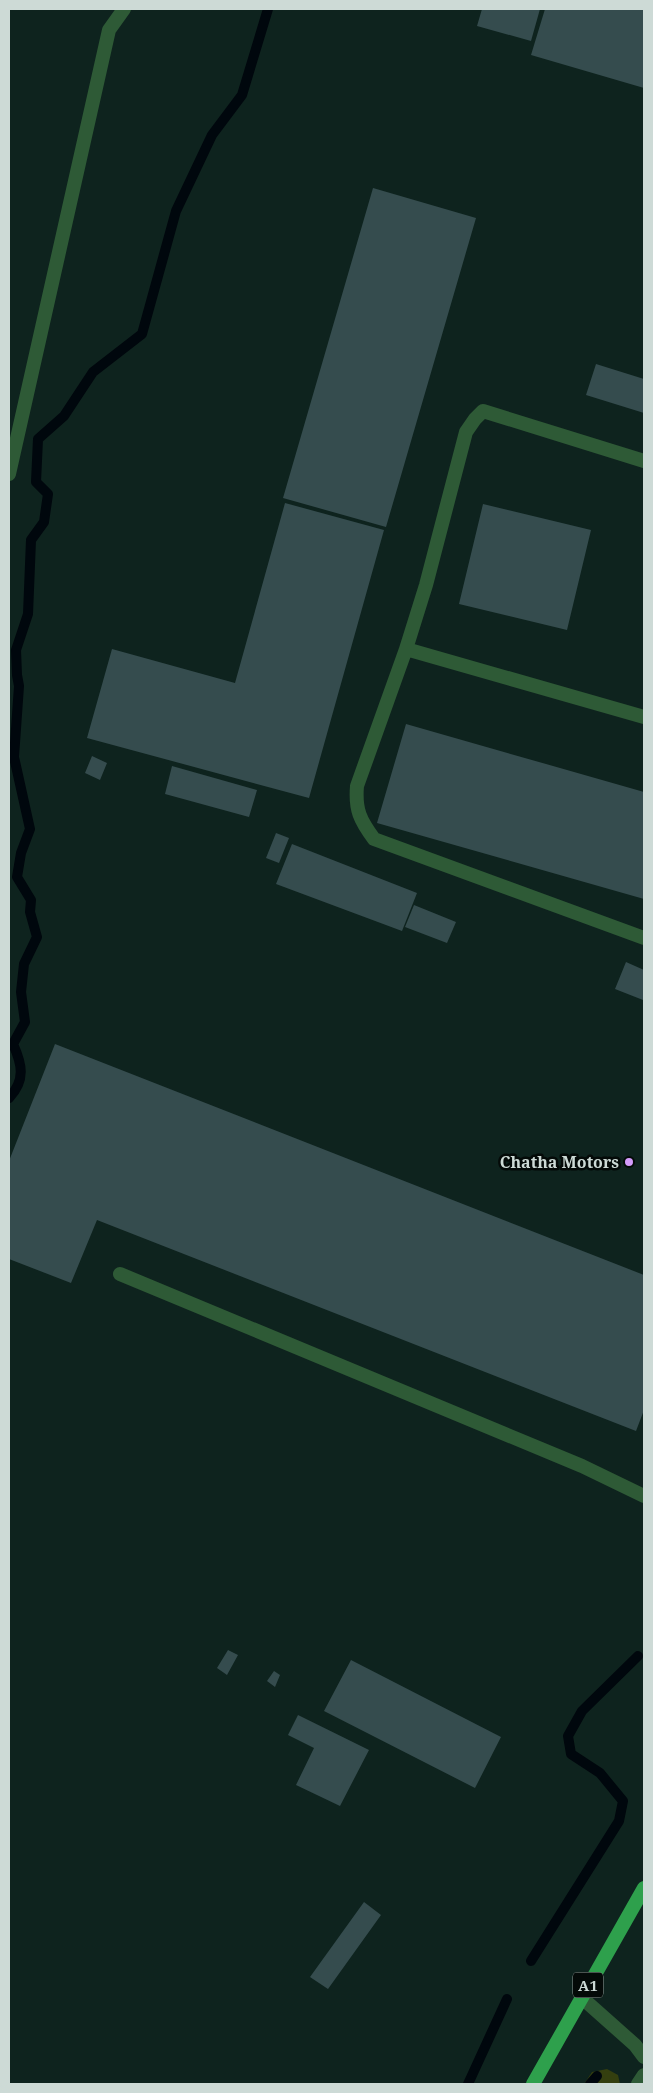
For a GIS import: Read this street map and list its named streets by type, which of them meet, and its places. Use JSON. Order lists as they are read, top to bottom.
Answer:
{
  "streets": {
    "highway": ["A1"]
  },
  "places": ["Chatha Motors"]
}
